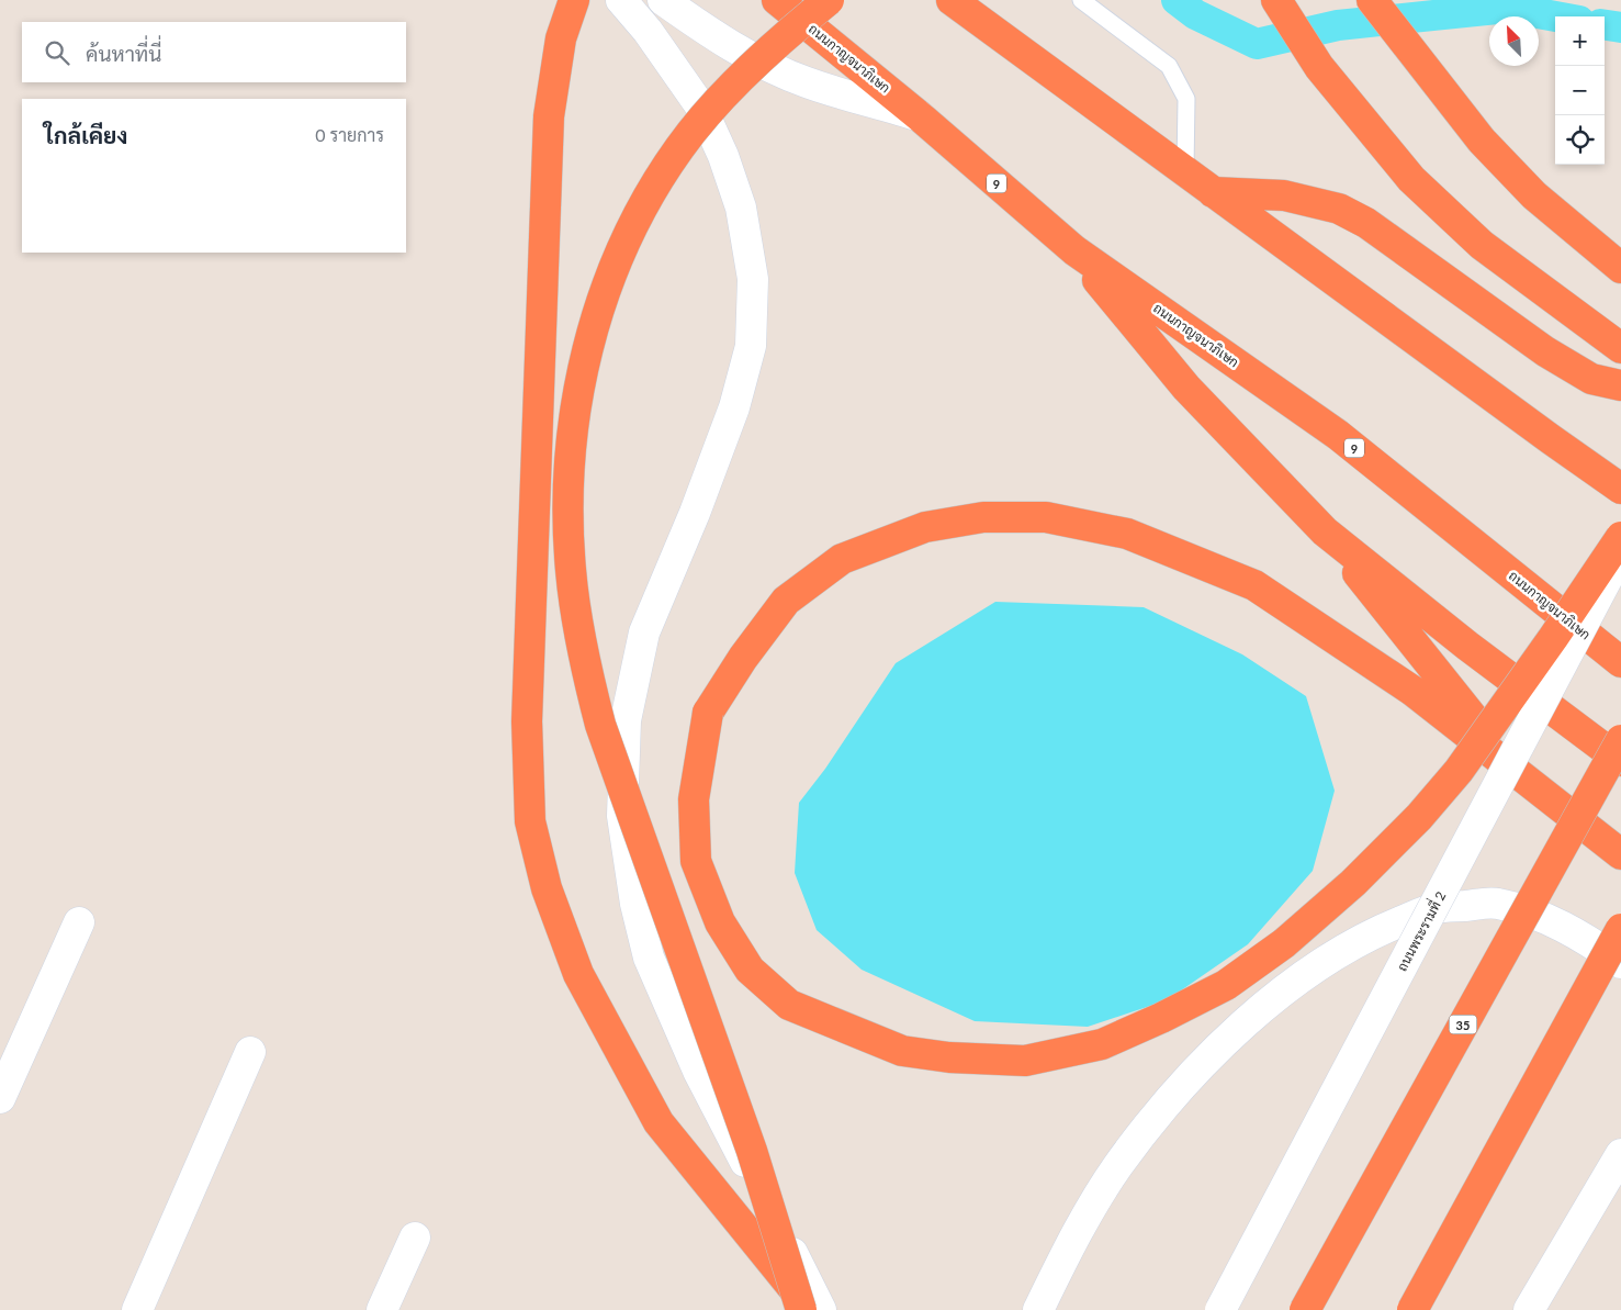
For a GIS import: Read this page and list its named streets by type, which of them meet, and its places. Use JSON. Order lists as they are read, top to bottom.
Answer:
{
  "streets": {
    "highway": ["ถนนกาญจนาภิเษก", "9", "35"],
    "main road": ["ถนนพระรามที่ 2"]
  },
  "north": "top left",
  "page": {
    "map_buttons": ["+", "−"],
    "search": "ค้นหาที่นี่",
    "heading": ["ใกล้เคียง", "0 รายการ"]
  }
}
